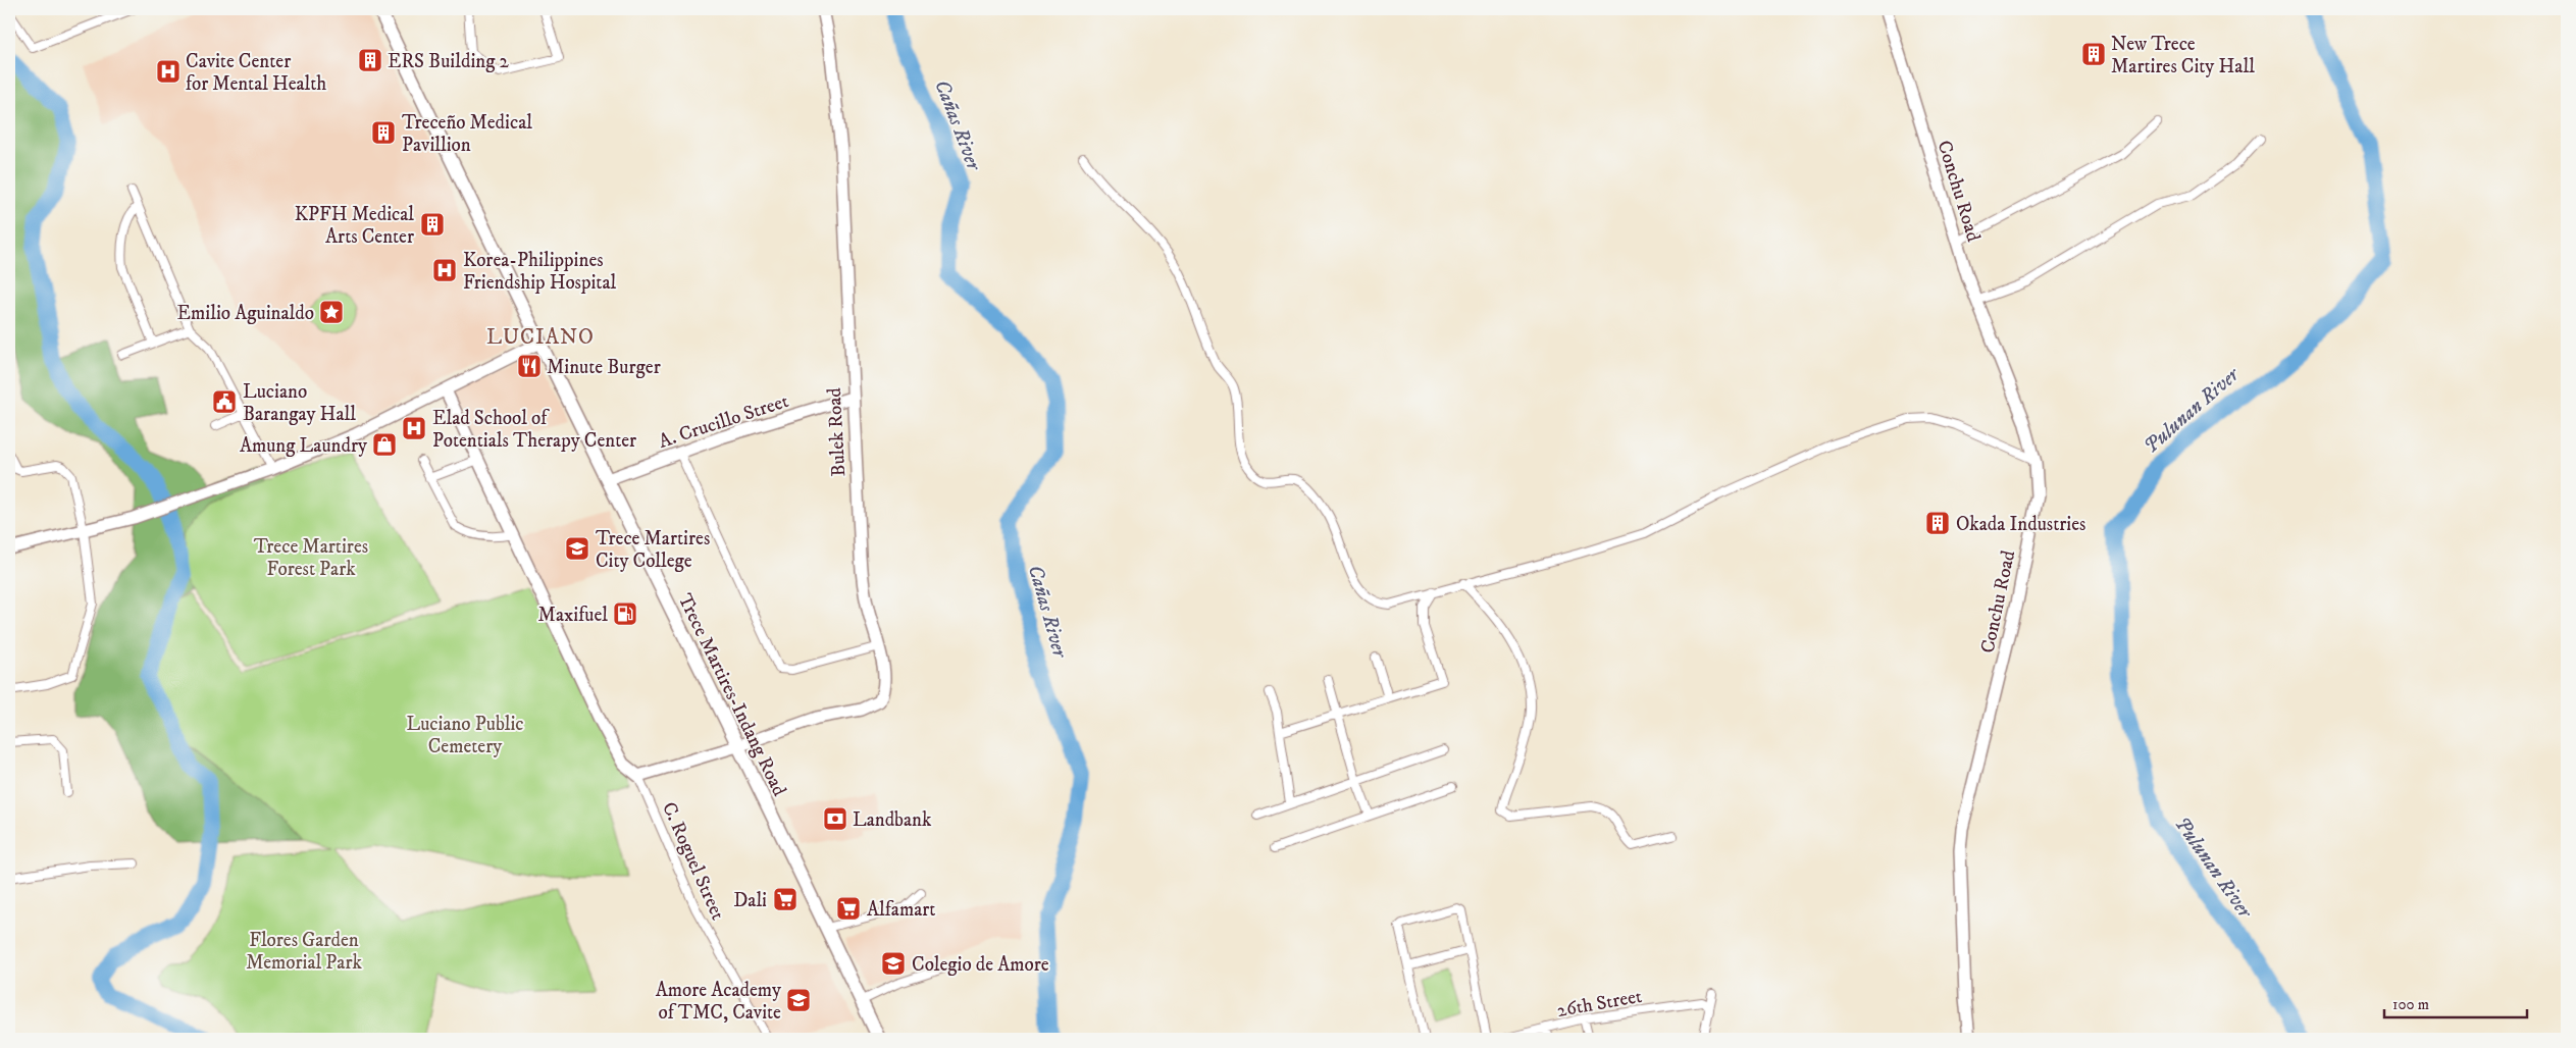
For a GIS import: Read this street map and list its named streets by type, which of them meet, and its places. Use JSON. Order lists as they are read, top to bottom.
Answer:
{
  "streets": {
    "main road": [
      "Conchu Road",
      "A. Crucillo Street",
      "Bulek Road",
      "Trece Martires-Indang Road"
    ],
    "street": ["C. Roguel Street", "26th Street"]
  },
  "crossings": [
    ["A. Crucillo Street", "Bulek Road"],
    ["A. Crucillo Street", "Trece Martires-Indang Road"],
    ["Bulek Road", "Trece Martires-Indang Road"],
    ["Bulek Road", "C. Roguel Street"]
  ],
  "districts": ["LUCIANO"],
  "water": ["Cañas River", "Pulunan River"],
  "parks": ["Trece Martires Forest Park", "Luciano Public Cemetery", "Flores Garden Memorial Park"],
  "places": {
    "building": [
      "New Trece Martires City Hall",
      "ERS Building 2",
      "Treceño Medical Pavillion",
      "KPFH Medical Arts Center",
      "Okada Industries"
    ],
    "hospital": ["Cavite Center for Mental Health", "Korea-Philippines Friendship Hospital", "Elad School of Potentials Therapy Center"],
    "place": ["Emilio Aguinaldo"],
    "restaurant": ["Minute Burger"],
    "public building": ["Luciano Barangay Hall"],
    "shop": ["Amung Laundry"],
    "school or university": ["Trece Martires City College", "Colegio de Amore", "Amore Academy of TMC, Cavite"],
    "fuel station": ["Maxifuel"],
    "bank": ["Landbank"],
    "supermarket": ["Dali", "Alfamart"]
  },
  "scale_bar": "100 m"
}
